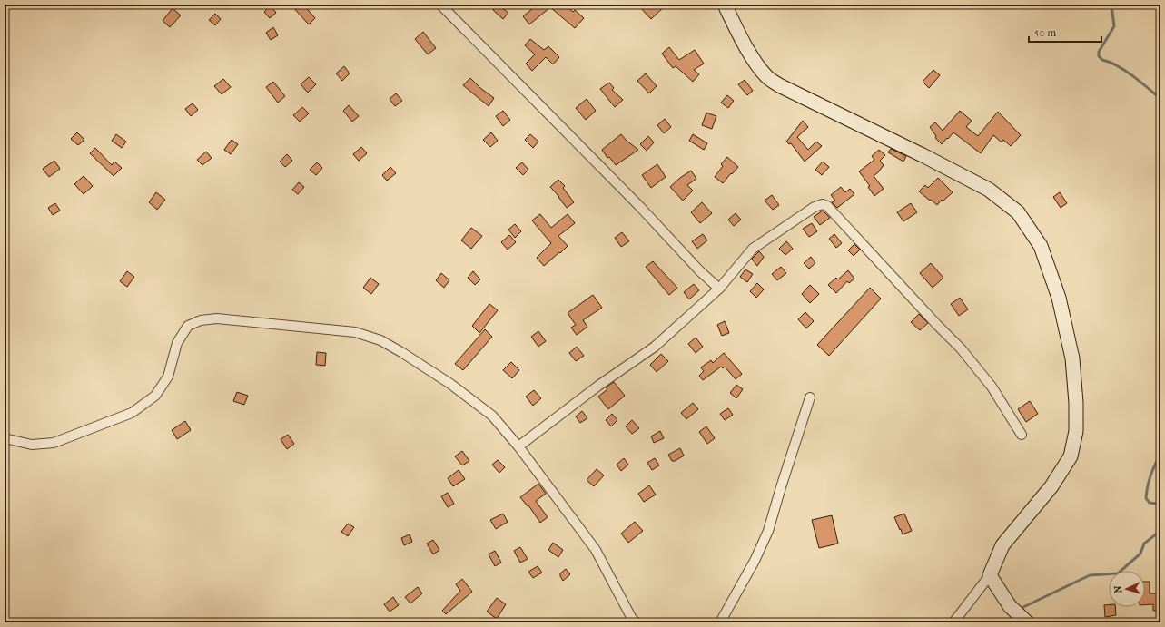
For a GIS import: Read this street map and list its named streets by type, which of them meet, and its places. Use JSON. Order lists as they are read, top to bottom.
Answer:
{
  "scale_bar": "50 m",
  "north": "left"
}
